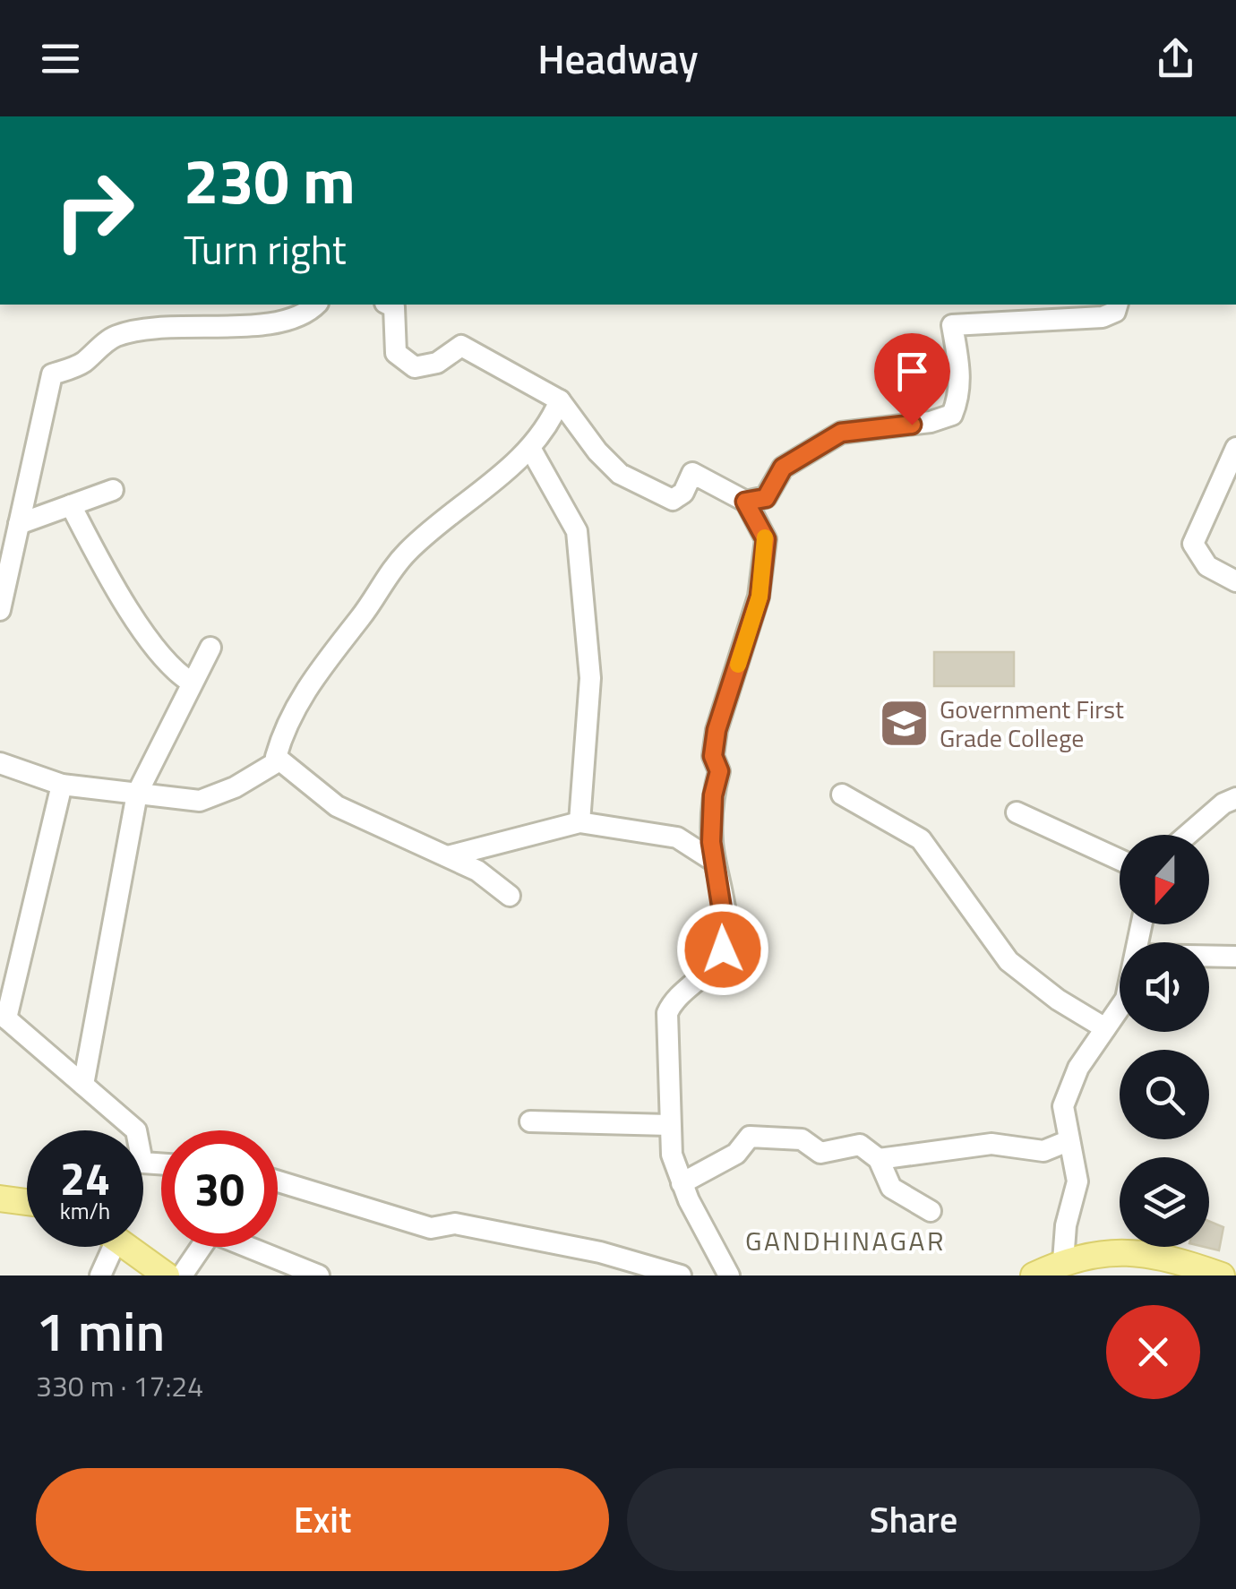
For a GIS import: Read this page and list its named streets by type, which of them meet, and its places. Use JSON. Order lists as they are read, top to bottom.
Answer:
{
  "districts": ["GANDHINAGAR"],
  "places": {
    "school or university": ["Government First Grade College"]
  },
  "north": "bottom",
  "page": {
    "header": "Headway",
    "turn": ["230 m", "Turn right"],
    "speed": "24 km/h",
    "limit": "30",
    "heading": ["1 min", "330 m · 17:24"],
    "buttons": ["Exit", "Share"]
  }
}
